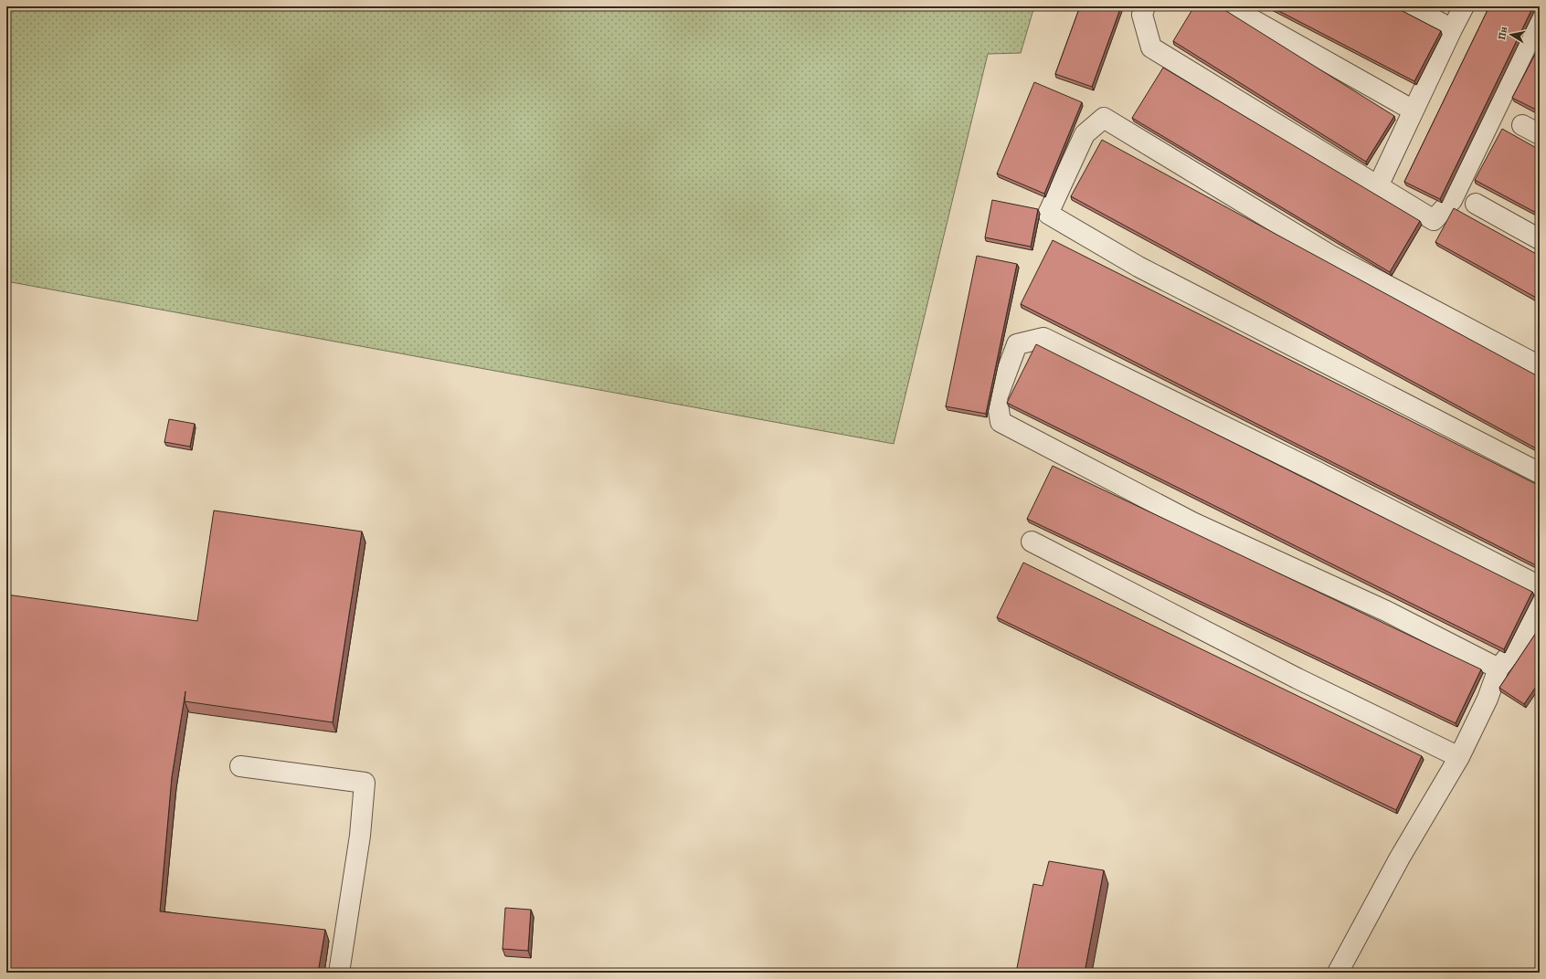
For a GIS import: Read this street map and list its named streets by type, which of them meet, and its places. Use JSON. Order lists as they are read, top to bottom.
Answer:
{
  "north": "left"
}
